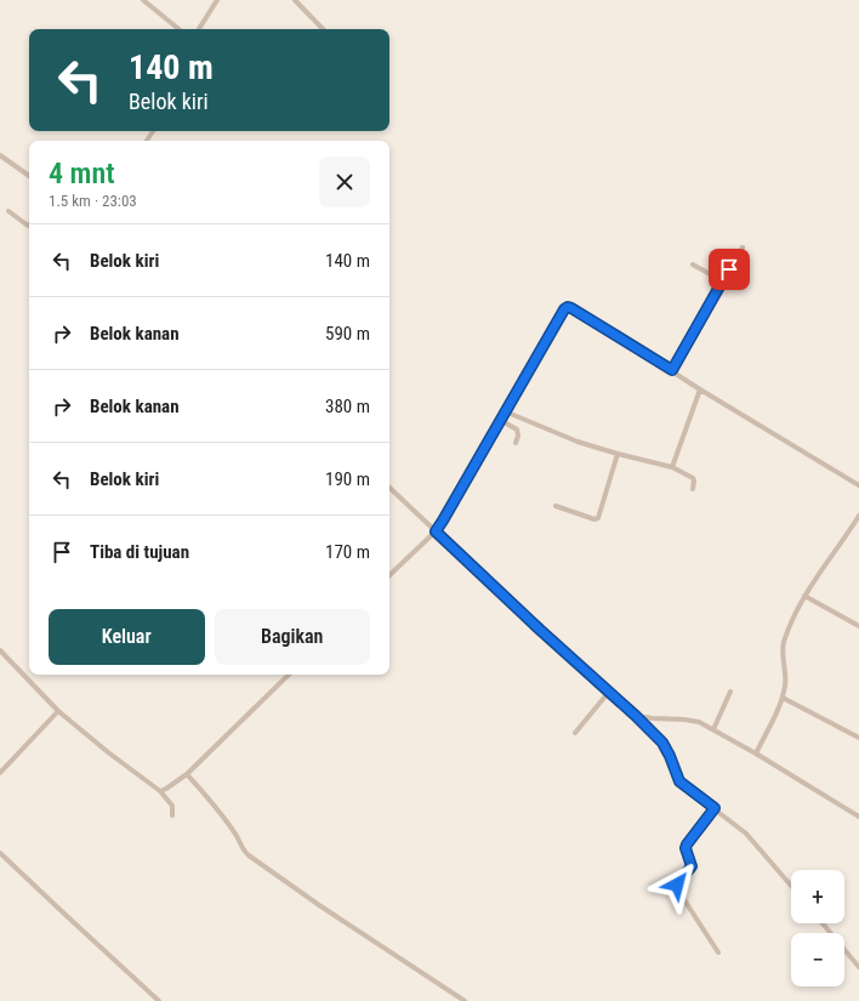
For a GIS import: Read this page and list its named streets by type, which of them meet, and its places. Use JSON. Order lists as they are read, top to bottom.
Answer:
{
  "page": {
    "turn": ["140 m", "Belok kiri"],
    "heading": ["4 mnt", "1.5 km · 23:03"],
    "list": [
      {
        "name": "Belok kiri",
        "value": "140 m"
      },
      {
        "name": "Belok kanan",
        "value": "590 m"
      },
      {
        "name": "Belok kanan",
        "value": "380 m"
      },
      {
        "name": "Belok kiri",
        "value": "190 m"
      },
      {
        "name": "Tiba di tujuan",
        "value": "170 m"
      }
    ],
    "buttons": ["Keluar", "Bagikan"],
    "map_buttons": ["+", "−"]
  }
}
